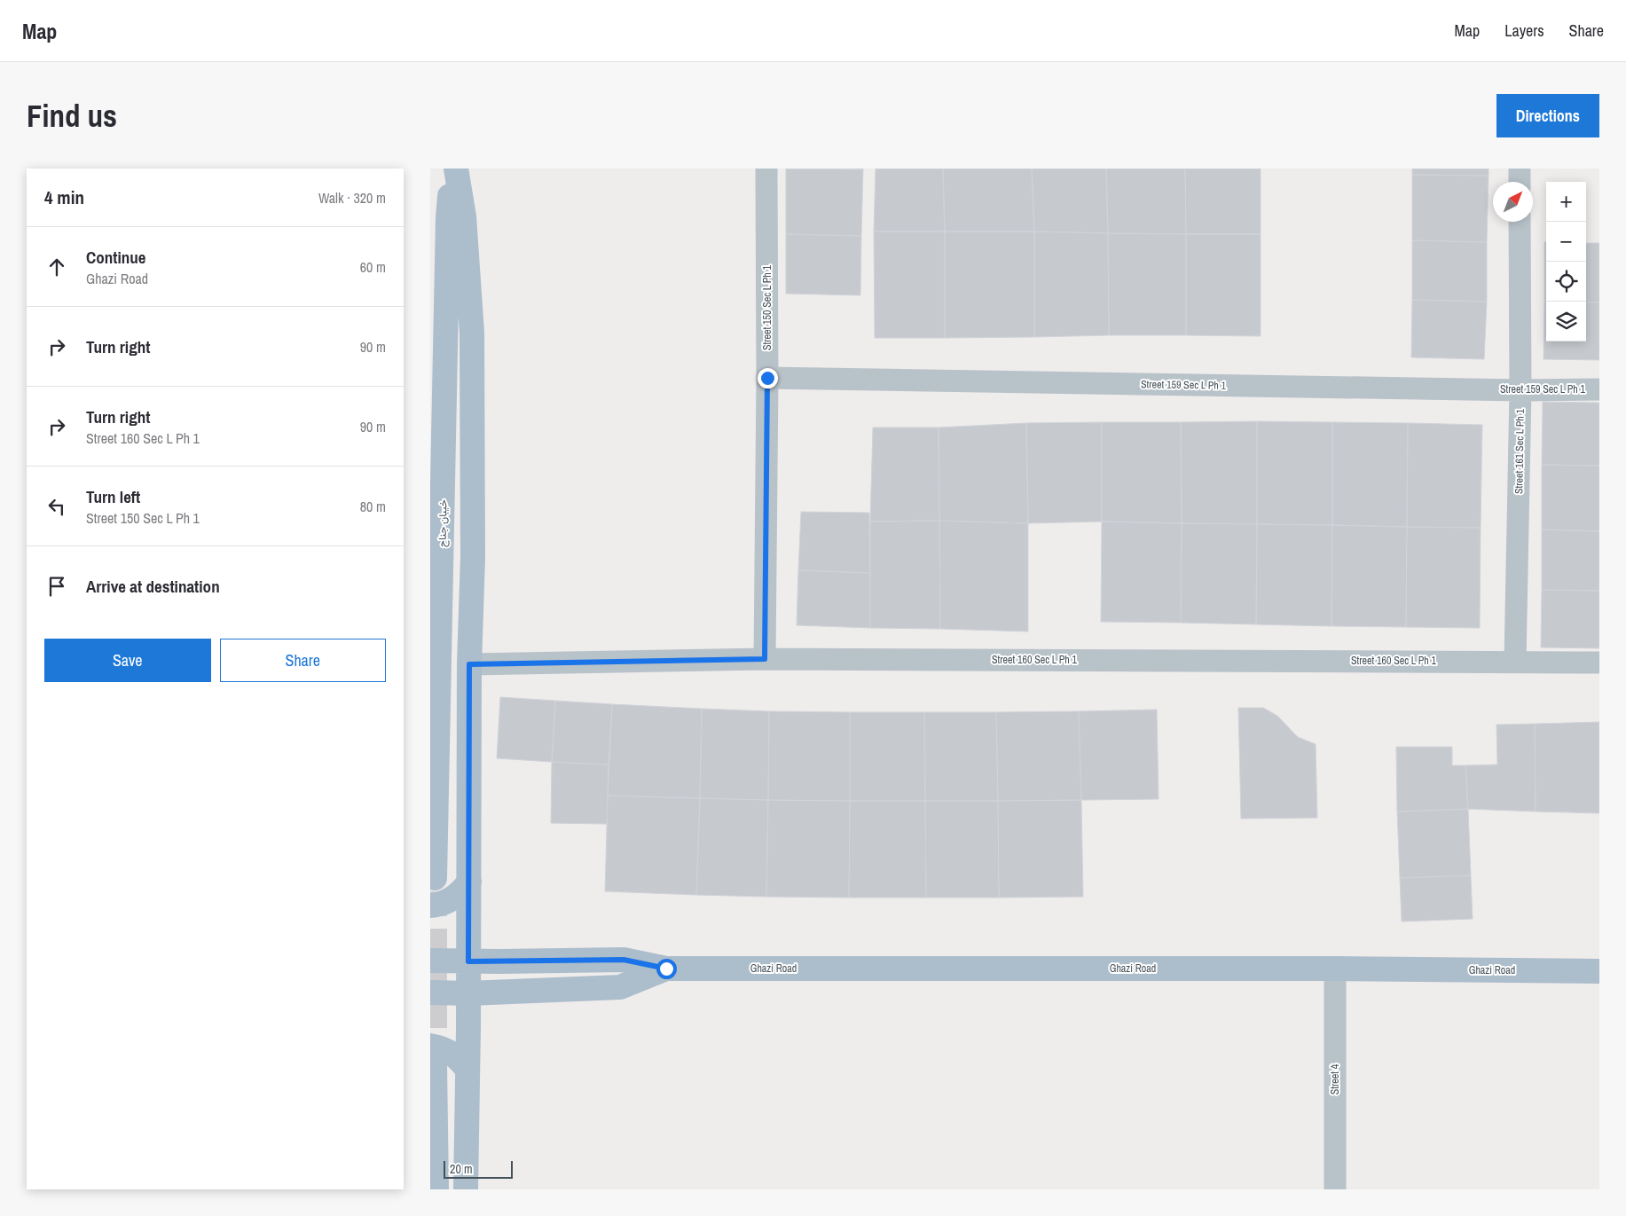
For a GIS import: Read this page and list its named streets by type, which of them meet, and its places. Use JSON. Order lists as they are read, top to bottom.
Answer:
{
  "streets": {
    "main road": ["خیبان جناح", "Ghazi Road"],
    "street": [
      "Street 150 Sec L Ph 1",
      "Street 159 Sec L Ph 1",
      "Street 161 Sec L Ph 1",
      "Street 160 Sec L Ph 1",
      "Street 4"
    ]
  },
  "crossings": [
    ["Street 150 Sec L Ph 1", "Street 159 Sec L Ph 1"],
    ["Street 150 Sec L Ph 1", "Street 160 Sec L Ph 1"],
    ["Street 159 Sec L Ph 1", "Street 161 Sec L Ph 1"],
    ["Street 161 Sec L Ph 1", "Street 160 Sec L Ph 1"],
    ["Ghazi Road", "Street 4"]
  ],
  "scale_bar": "20 m",
  "north": "top right",
  "page": {
    "header": "Map",
    "nav": ["Map", "Layers", "Share"],
    "buttons": [
      "Directions",
      ["Save", "Share"]
    ],
    "title": "Find us",
    "heading": ["4 min", "Walk · 320 m"],
    "map_buttons": ["+", "−"],
    "list": [
      ["Continue", "Ghazi Road", "60 m"],
      ["Turn right", "90 m"],
      ["Turn right", "Street 160 Sec L Ph 1", "90 m"],
      ["Turn left", "Street 150 Sec L Ph 1", "80 m"],
      "Arrive at destination"
    ],
    "scale": "20 m"
  }
}
